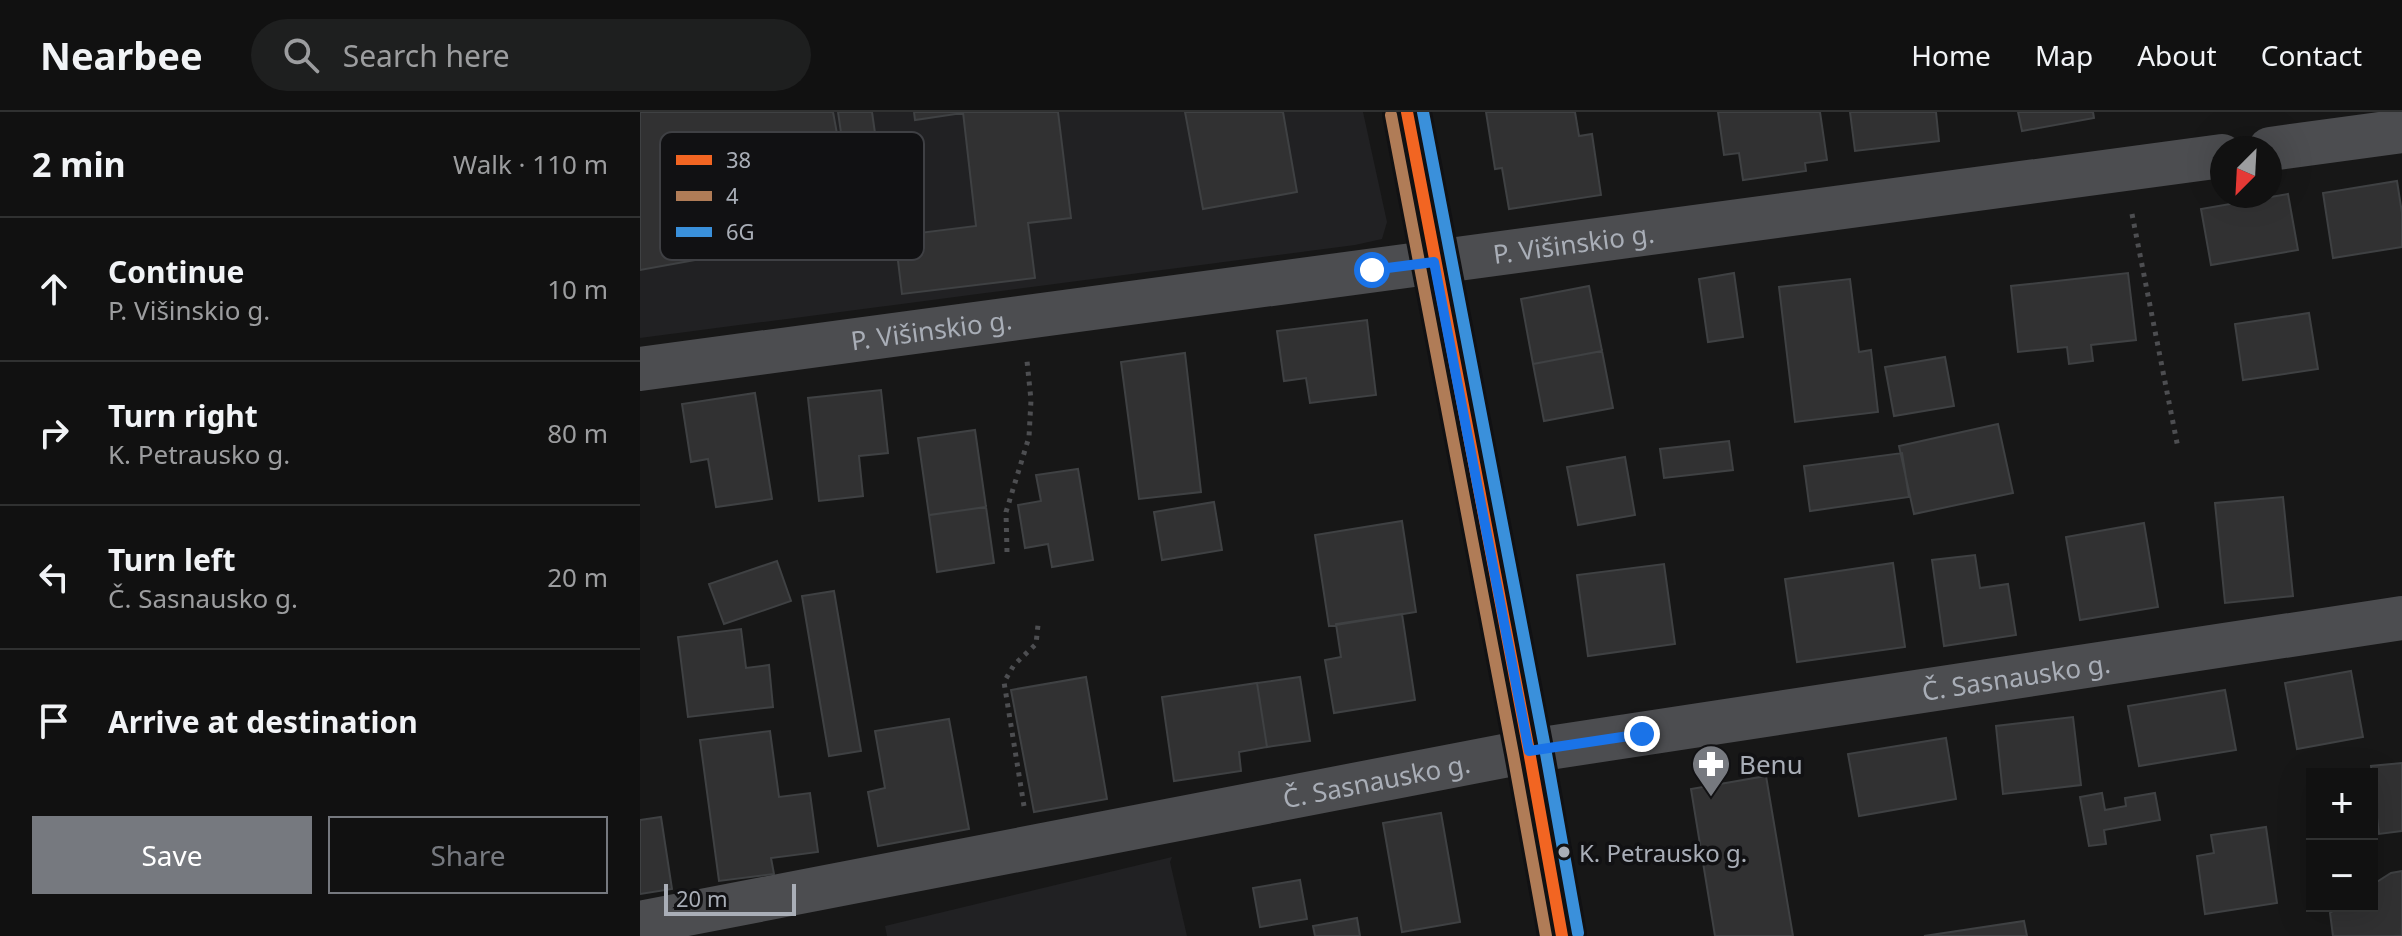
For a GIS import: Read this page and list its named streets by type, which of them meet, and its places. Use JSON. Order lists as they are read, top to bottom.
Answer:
{
  "streets": {
    "street": ["P. Višinskio g.", "Č. Sasnausko g."]
  },
  "places": {
    "pharmacy": ["Benu"],
    "other": ["K. Petrausko g."]
  },
  "lines": ["transit line 38", "transit line 6G", "transit line 4"],
  "legend": ["38", "4", "6G"],
  "scale_bar": "20 m",
  "north": "bottom left",
  "page": {
    "header": "Nearbee",
    "search": "Search here",
    "nav": [
      "Home",
      "Map",
      "About",
      "Contact"
    ],
    "heading": ["2 min", "Walk · 110 m"],
    "list": [
      ["Continue", "P. Višinskio g.", "10 m"],
      ["Turn right", "K. Petrausko g.", "80 m"],
      ["Turn left", "Č. Sasnausko g.", "20 m"],
      "Arrive at destination"
    ],
    "map_buttons": ["+", "−"],
    "buttons": ["Save", "Share"],
    "scale": "20 m"
  }
}
